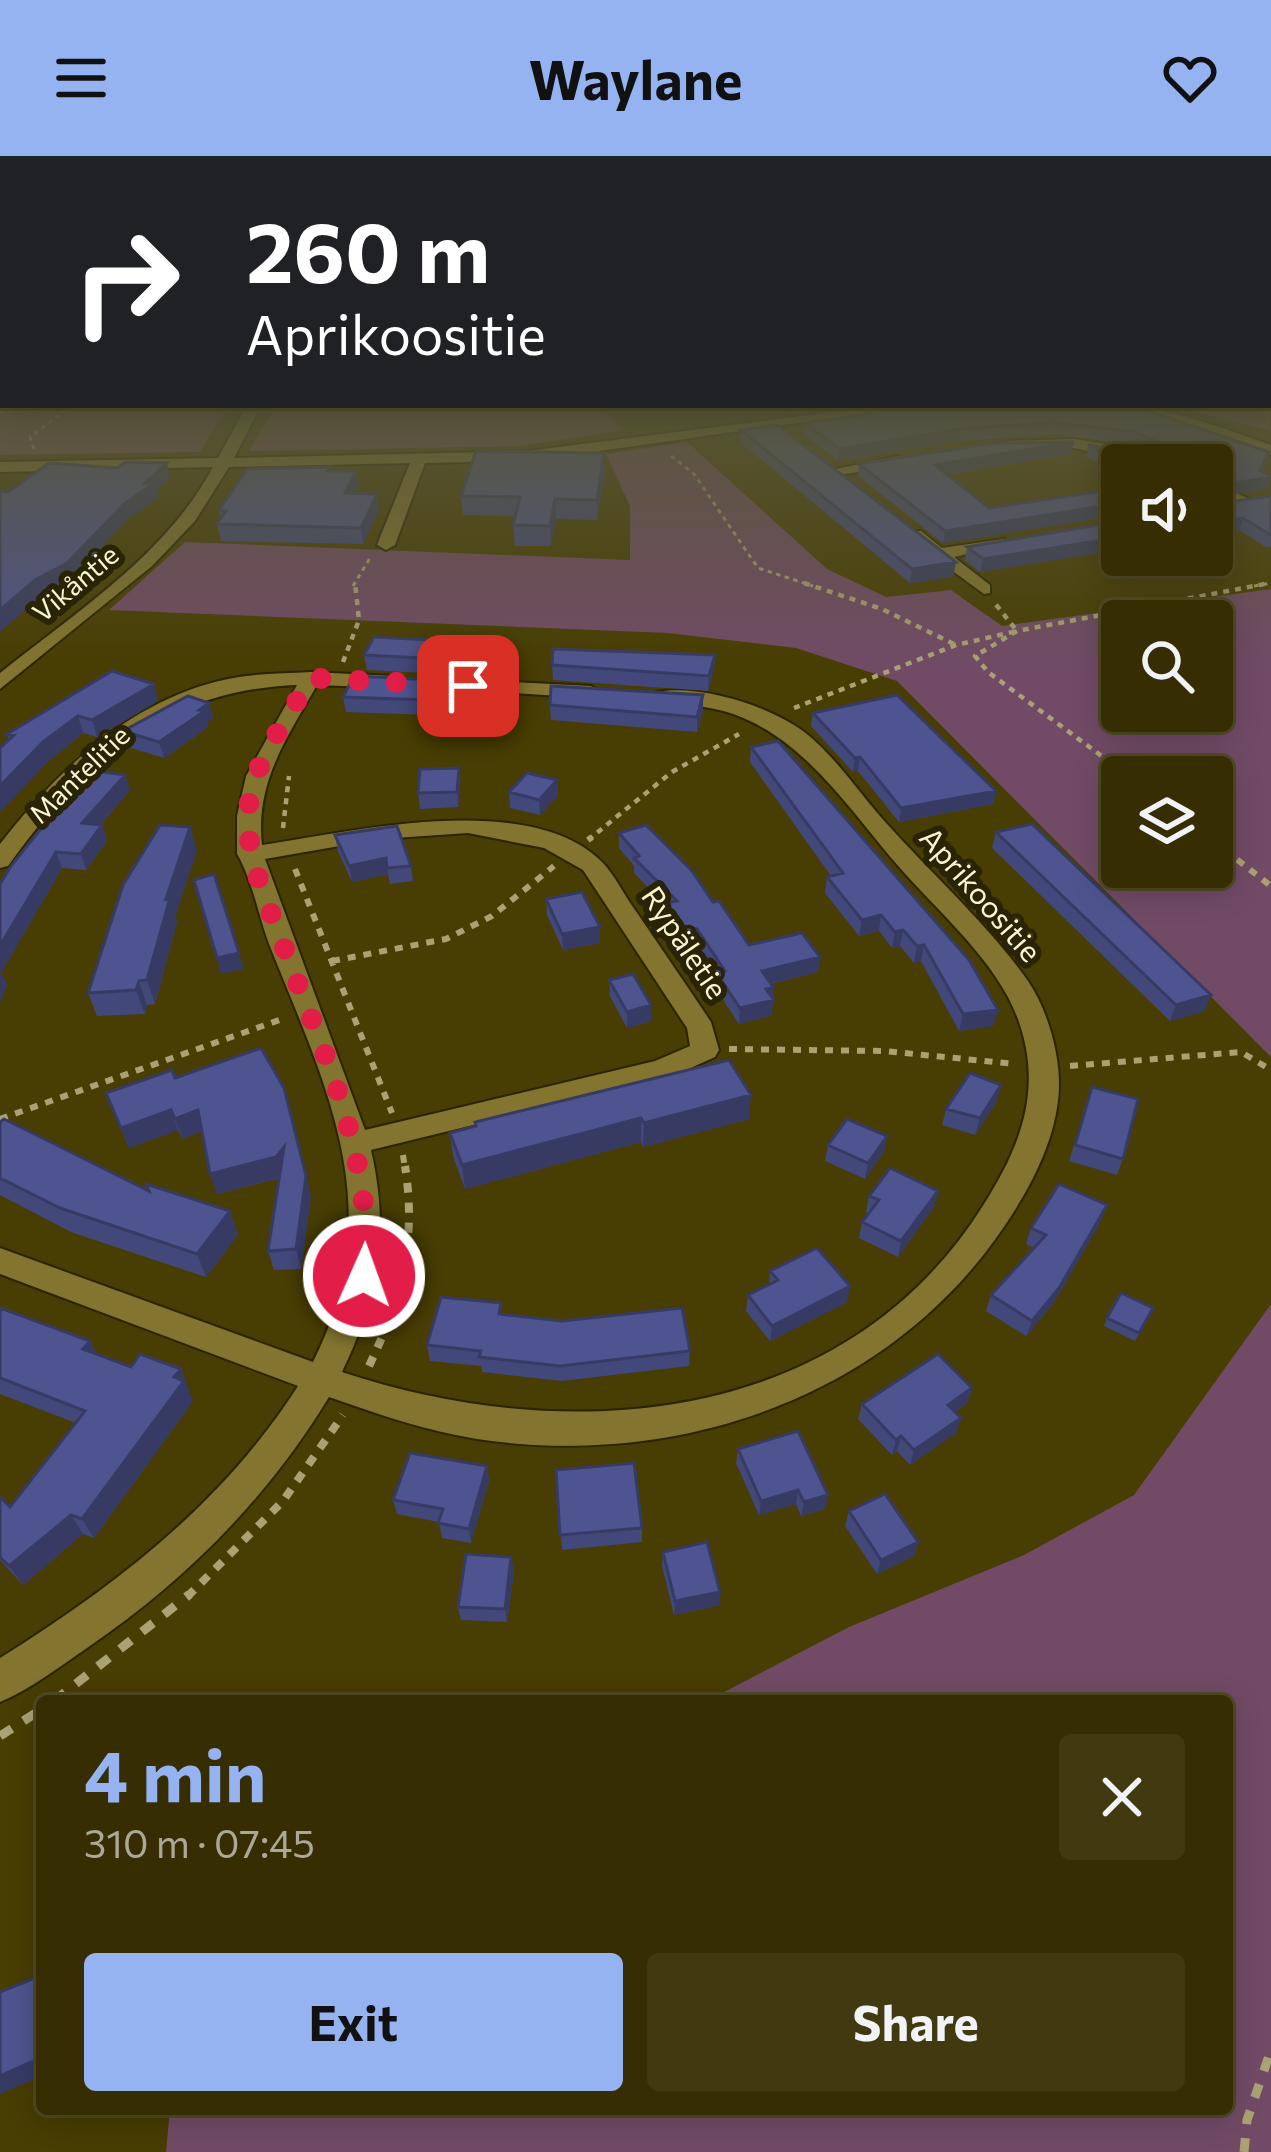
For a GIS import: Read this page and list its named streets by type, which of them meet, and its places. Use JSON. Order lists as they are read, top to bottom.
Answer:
{
  "streets": {
    "street": [
      "Vikåntie",
      "Mantelitie",
      "Aprikoositie",
      "Rypäletie"
    ]
  },
  "crossings": [
    ["Mantelitie", "Aprikoositie"]
  ],
  "page": {
    "header": "Waylane",
    "turn": ["260 m", "Aprikoositie"],
    "heading": ["4 min", "310 m · 07:45"],
    "buttons": ["Exit", "Share"]
  }
}
